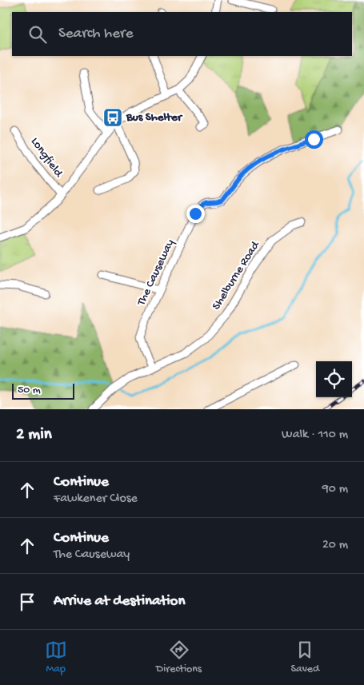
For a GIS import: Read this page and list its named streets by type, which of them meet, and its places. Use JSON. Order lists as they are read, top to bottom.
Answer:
{
  "streets": {
    "street": ["Longfield", "The Causeway", "Shelburne Road"]
  },
  "crossings": [
    ["The Causeway", "Shelburne Road"]
  ],
  "places": {
    "bus stop": ["Bus Shelter"]
  },
  "scale_bar": "50 m",
  "page": {
    "search": "Search here",
    "scale": "50 m",
    "heading": ["2 min", "Walk · 110 m"],
    "list": [
      ["Continue", "Fawkener Close", "90 m"],
      ["Continue", "The Causeway", "20 m"],
      "Arrive at destination"
    ],
    "nav": ["Map", "Directions", "Saved"]
  }
}
